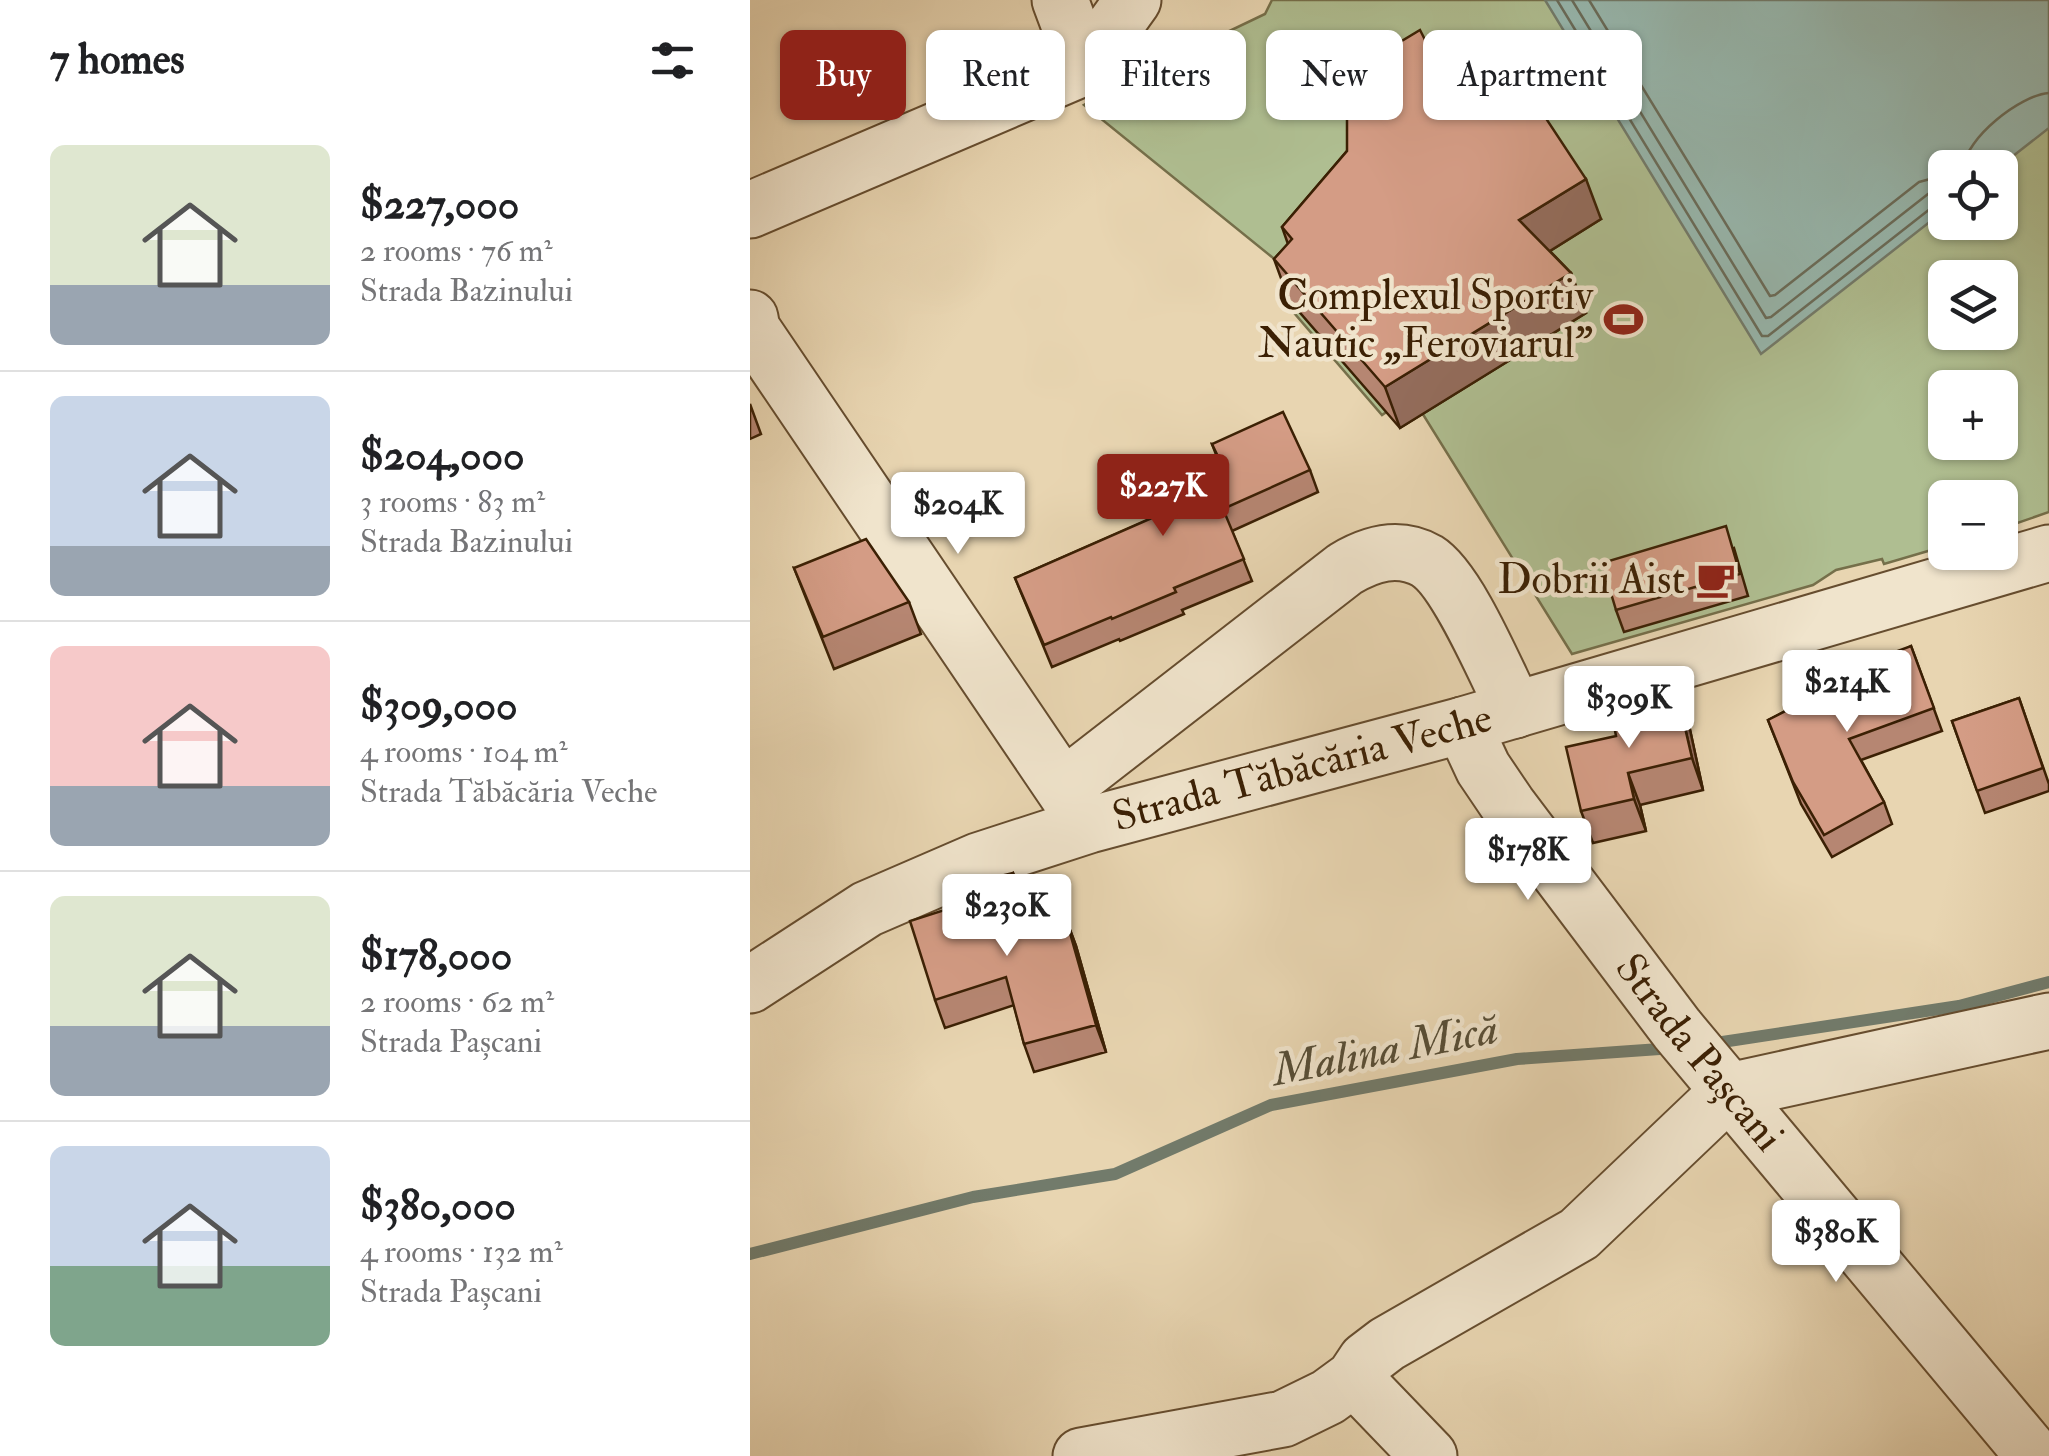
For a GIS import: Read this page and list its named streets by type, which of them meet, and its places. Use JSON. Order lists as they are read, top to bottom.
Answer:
{
  "streets": {
    "street": ["Strada Tăbăcăria Veche", "Strada Pașcani"]
  },
  "crossings": [
    ["Strada Tăbăcăria Veche", "Strada Pașcani"]
  ],
  "water": ["Malina Mică"],
  "places": {
    "sports": ["Complexul Sportiv Nautic „Feroviarul”"],
    "cafe": ["Dobrii Aist"]
  },
  "page": {
    "heading": "7 homes",
    "chip": [
      "Buy",
      "Rent",
      "Filters",
      "New",
      "Apartment"
    ],
    "list": [
      {
        "name": "$227,000",
        "note": "2 rooms · 76 m² · Strada Bazinului"
      },
      {
        "name": "$204,000",
        "note": "3 rooms · 83 m² · Strada Bazinului"
      },
      {
        "name": "$309,000",
        "note": "4 rooms · 104 m² · Strada Tăbăcăria Veche"
      },
      {
        "name": "$178,000",
        "note": "2 rooms · 62 m² · Strada Pașcani"
      },
      {
        "name": "$380,000",
        "note": "4 rooms · 132 m² · Strada Pașcani"
      }
    ],
    "map_buttons": ["+", "−"],
    "price": [
      "$227K",
      "$204K",
      "$214K",
      "$309K",
      "$178K",
      "$230K",
      "$380K"
    ]
  }
}
